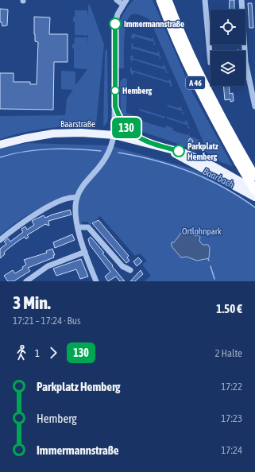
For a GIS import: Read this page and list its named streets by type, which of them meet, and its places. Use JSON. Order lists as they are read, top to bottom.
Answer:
{
  "streets": {
    "highway": ["A 46"],
    "main road": ["Baarstraße"]
  },
  "crossings": [
    ["A 46", "Baarstraße"]
  ],
  "water": ["Baarbach"],
  "parks": ["Ortlohnpark"],
  "places": ["Immermannstraße", "Hemberg", "Parkplatz Hemberg"],
  "lines": ["bus line 130"],
  "page": {
    "on_map": "130",
    "heading": ["3 Min.", "17:21 – 17:24 · Bus", "1.50 €"],
    "legs": ["1", "130", "2 Halte"],
    "list": [
      {
        "name": "Parkplatz Hemberg",
        "value": "17:22"
      },
      {
        "name": "Hemberg",
        "value": "17:23"
      },
      {
        "name": "Immermannstraße",
        "value": "17:24"
      }
    ]
  }
}
